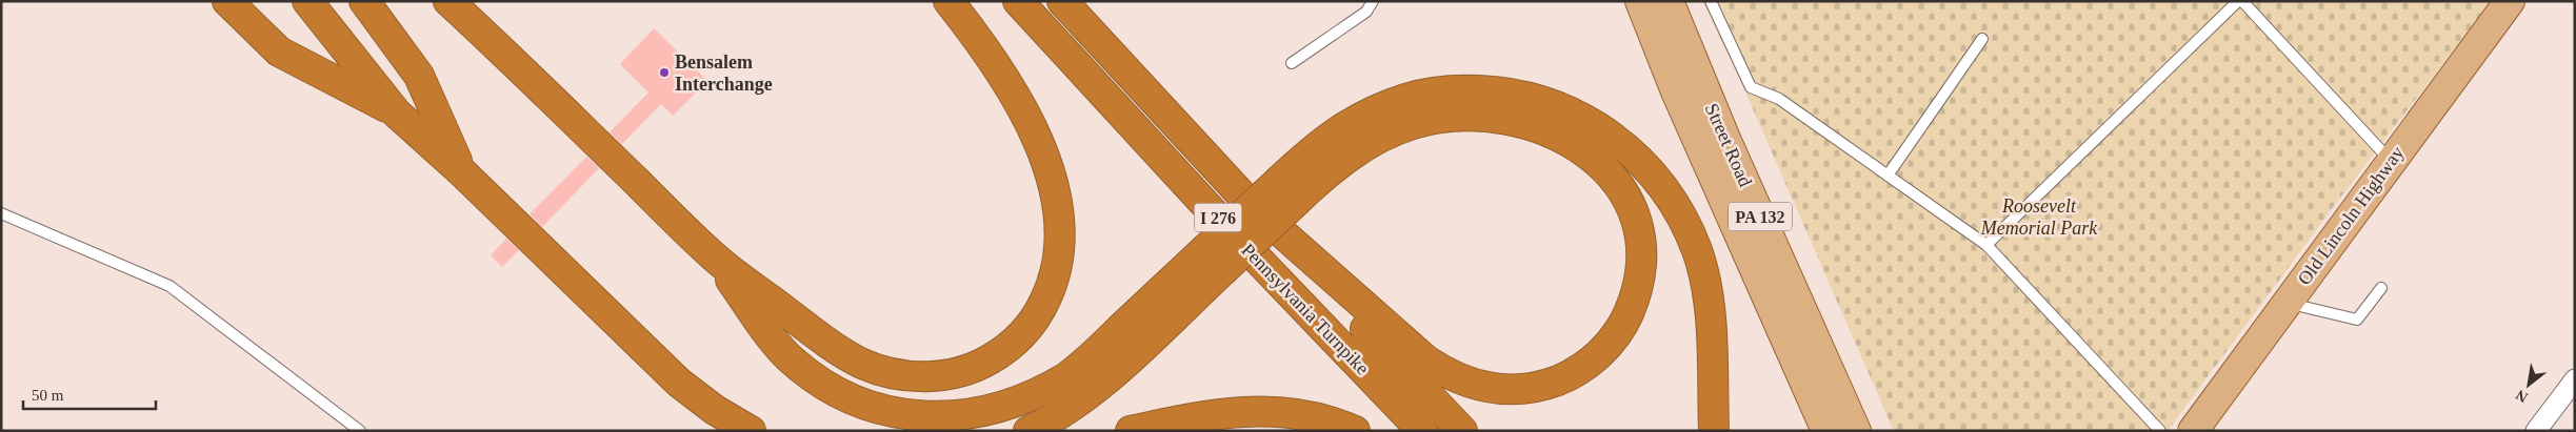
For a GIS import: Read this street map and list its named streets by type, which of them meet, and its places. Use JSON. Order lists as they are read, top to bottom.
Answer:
{
  "streets": {
    "highway": ["I 276", "Pennsylvania Turnpike"],
    "main road": ["Street Road", "Old Lincoln Highway", "PA 132"]
  },
  "parks": ["Roosevelt Memorial Park"],
  "places": ["Bensalem Interchange"],
  "scale_bar": "50 m",
  "north": "bottom left"
}
